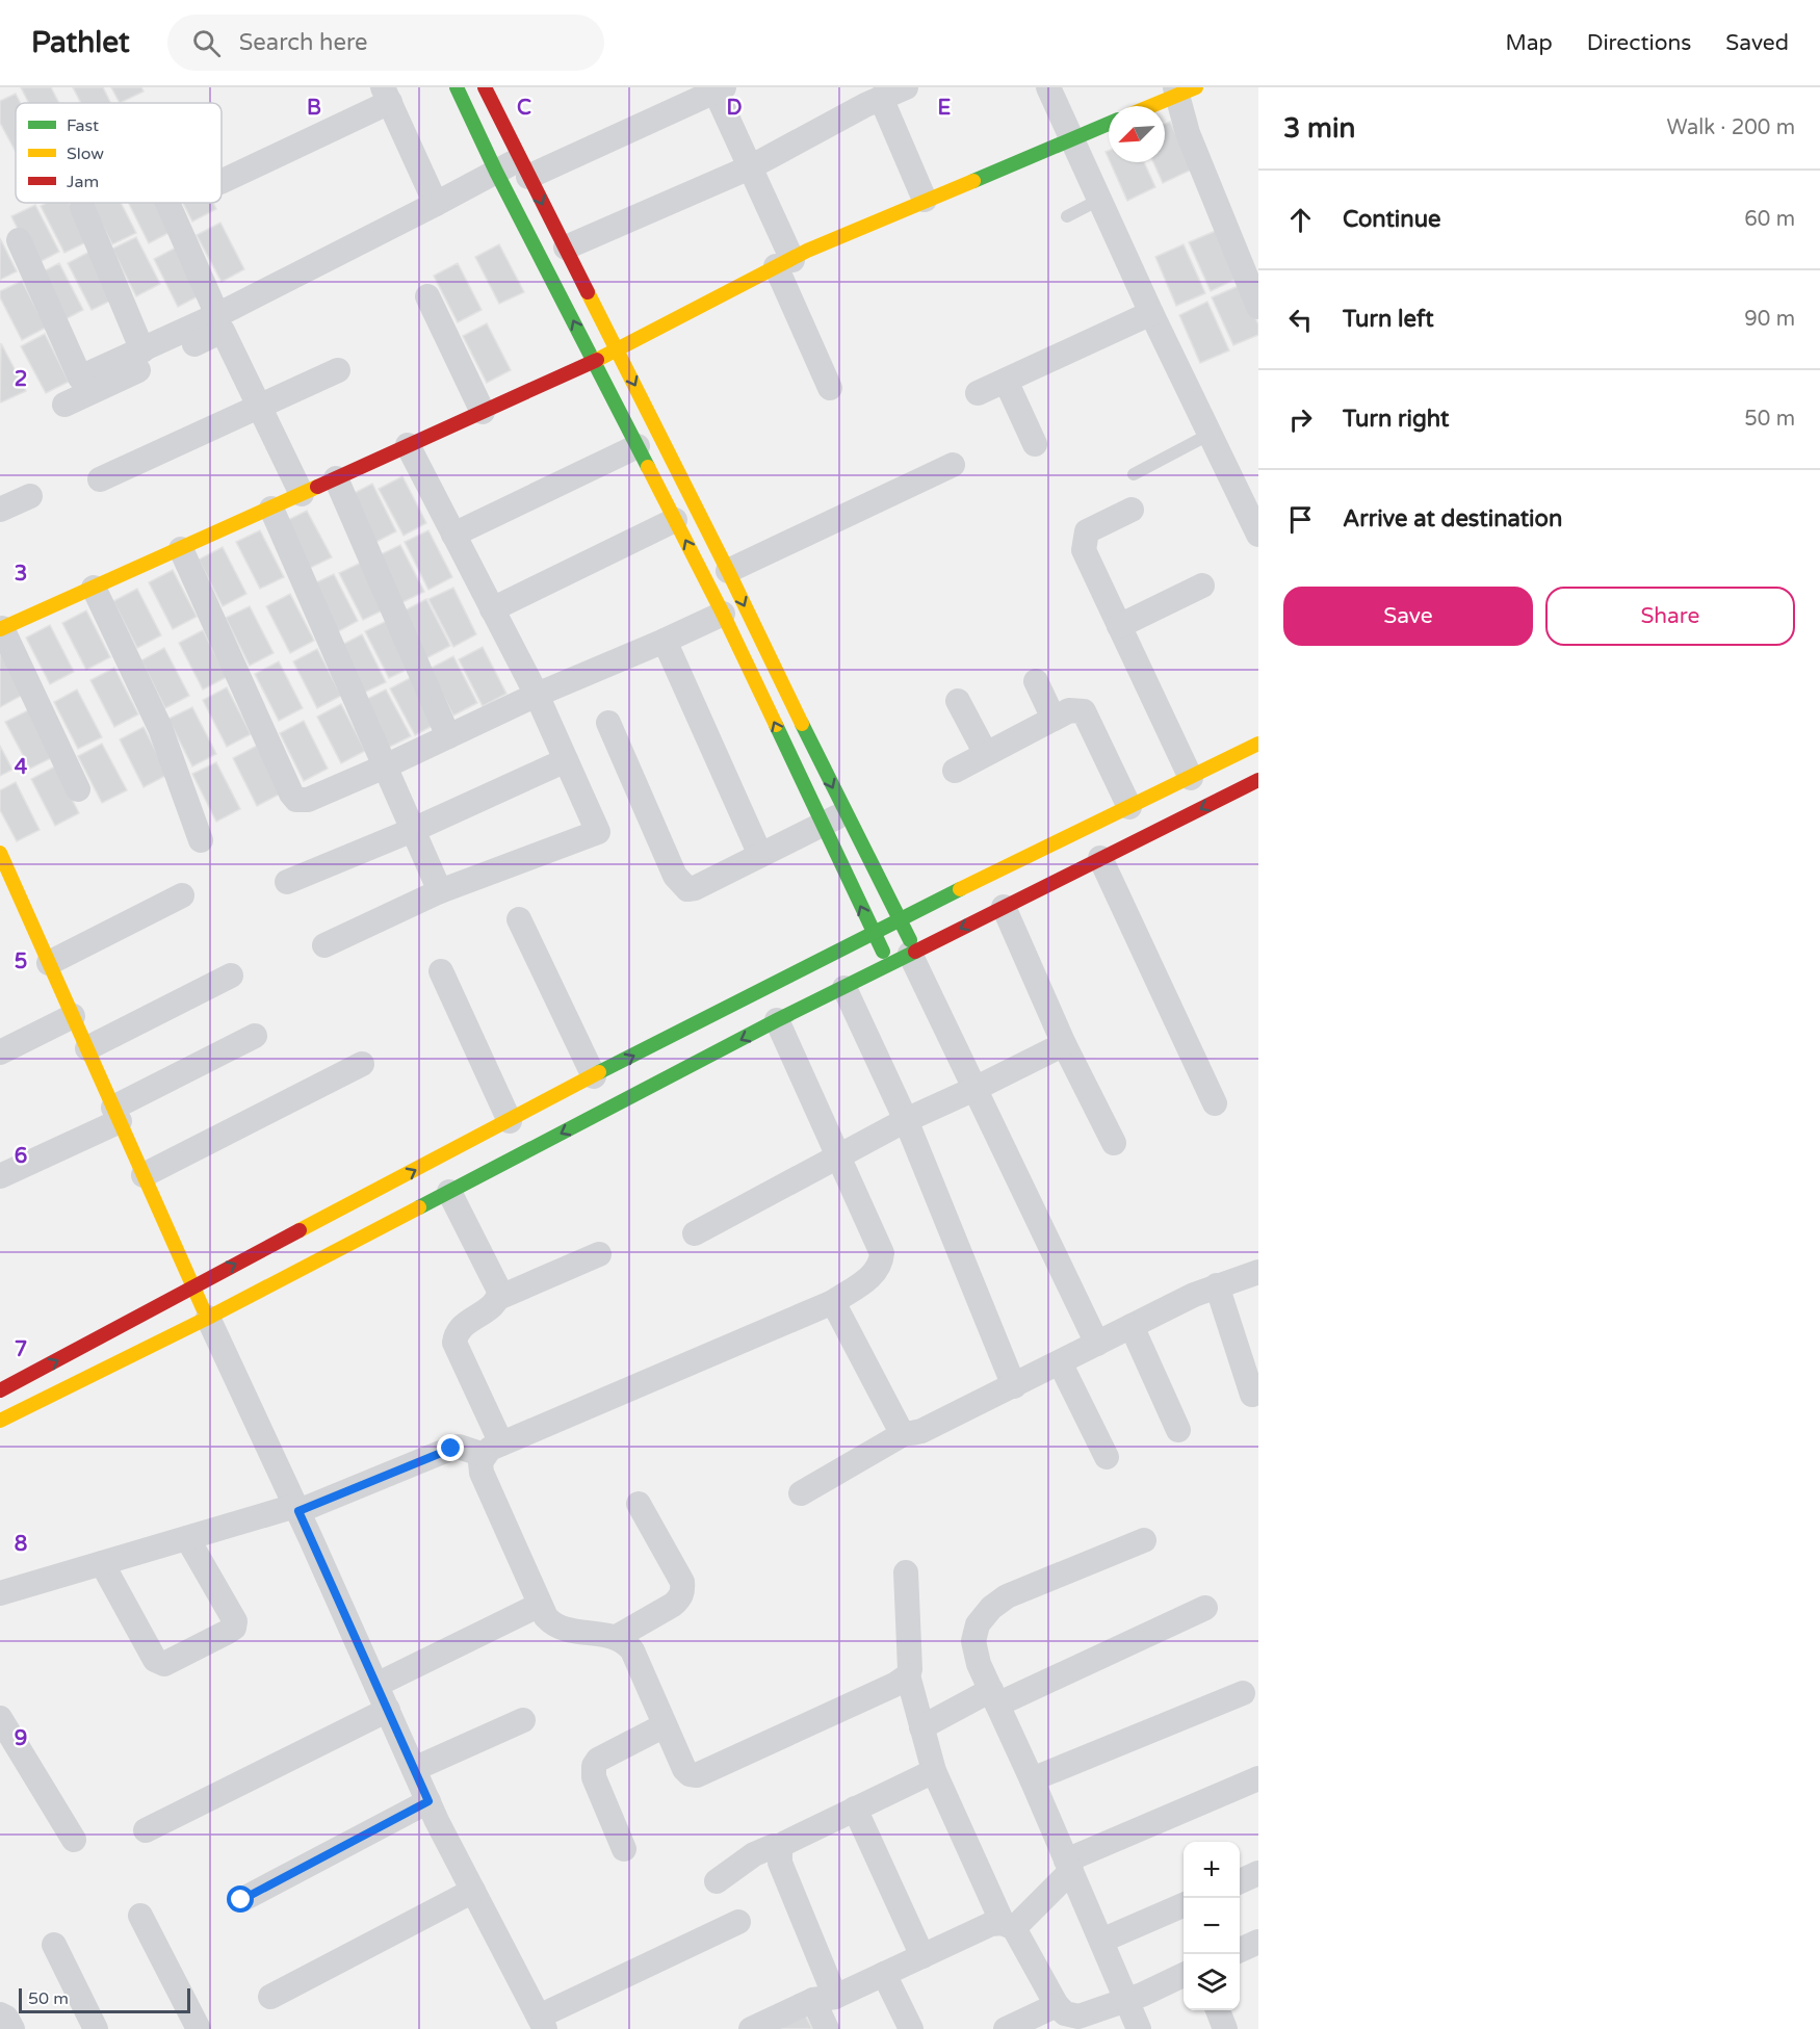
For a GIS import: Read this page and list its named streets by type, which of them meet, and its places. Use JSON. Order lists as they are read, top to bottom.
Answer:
{
  "legend": ["Fast", "Slow", "Jam"],
  "scale_bar": "50 m",
  "north": "bottom left",
  "page": {
    "header": "Pathlet",
    "search": "Search here",
    "nav": ["Map", "Directions", "Saved"],
    "heading": ["3 min", "Walk · 200 m"],
    "list": [
      ["Continue", "60 m"],
      ["Turn left", "90 m"],
      ["Turn right", "50 m"],
      "Arrive at destination"
    ],
    "buttons": ["Save", "Share"],
    "map_buttons": ["+", "−"],
    "scale": "50 m"
  },
  "grid": {
    "columns": [
      "B",
      "C",
      "D",
      "E"
    ],
    "rows": [
      "2",
      "3",
      "4",
      "5",
      "6",
      "7",
      "8",
      "9"
    ]
  }
}
